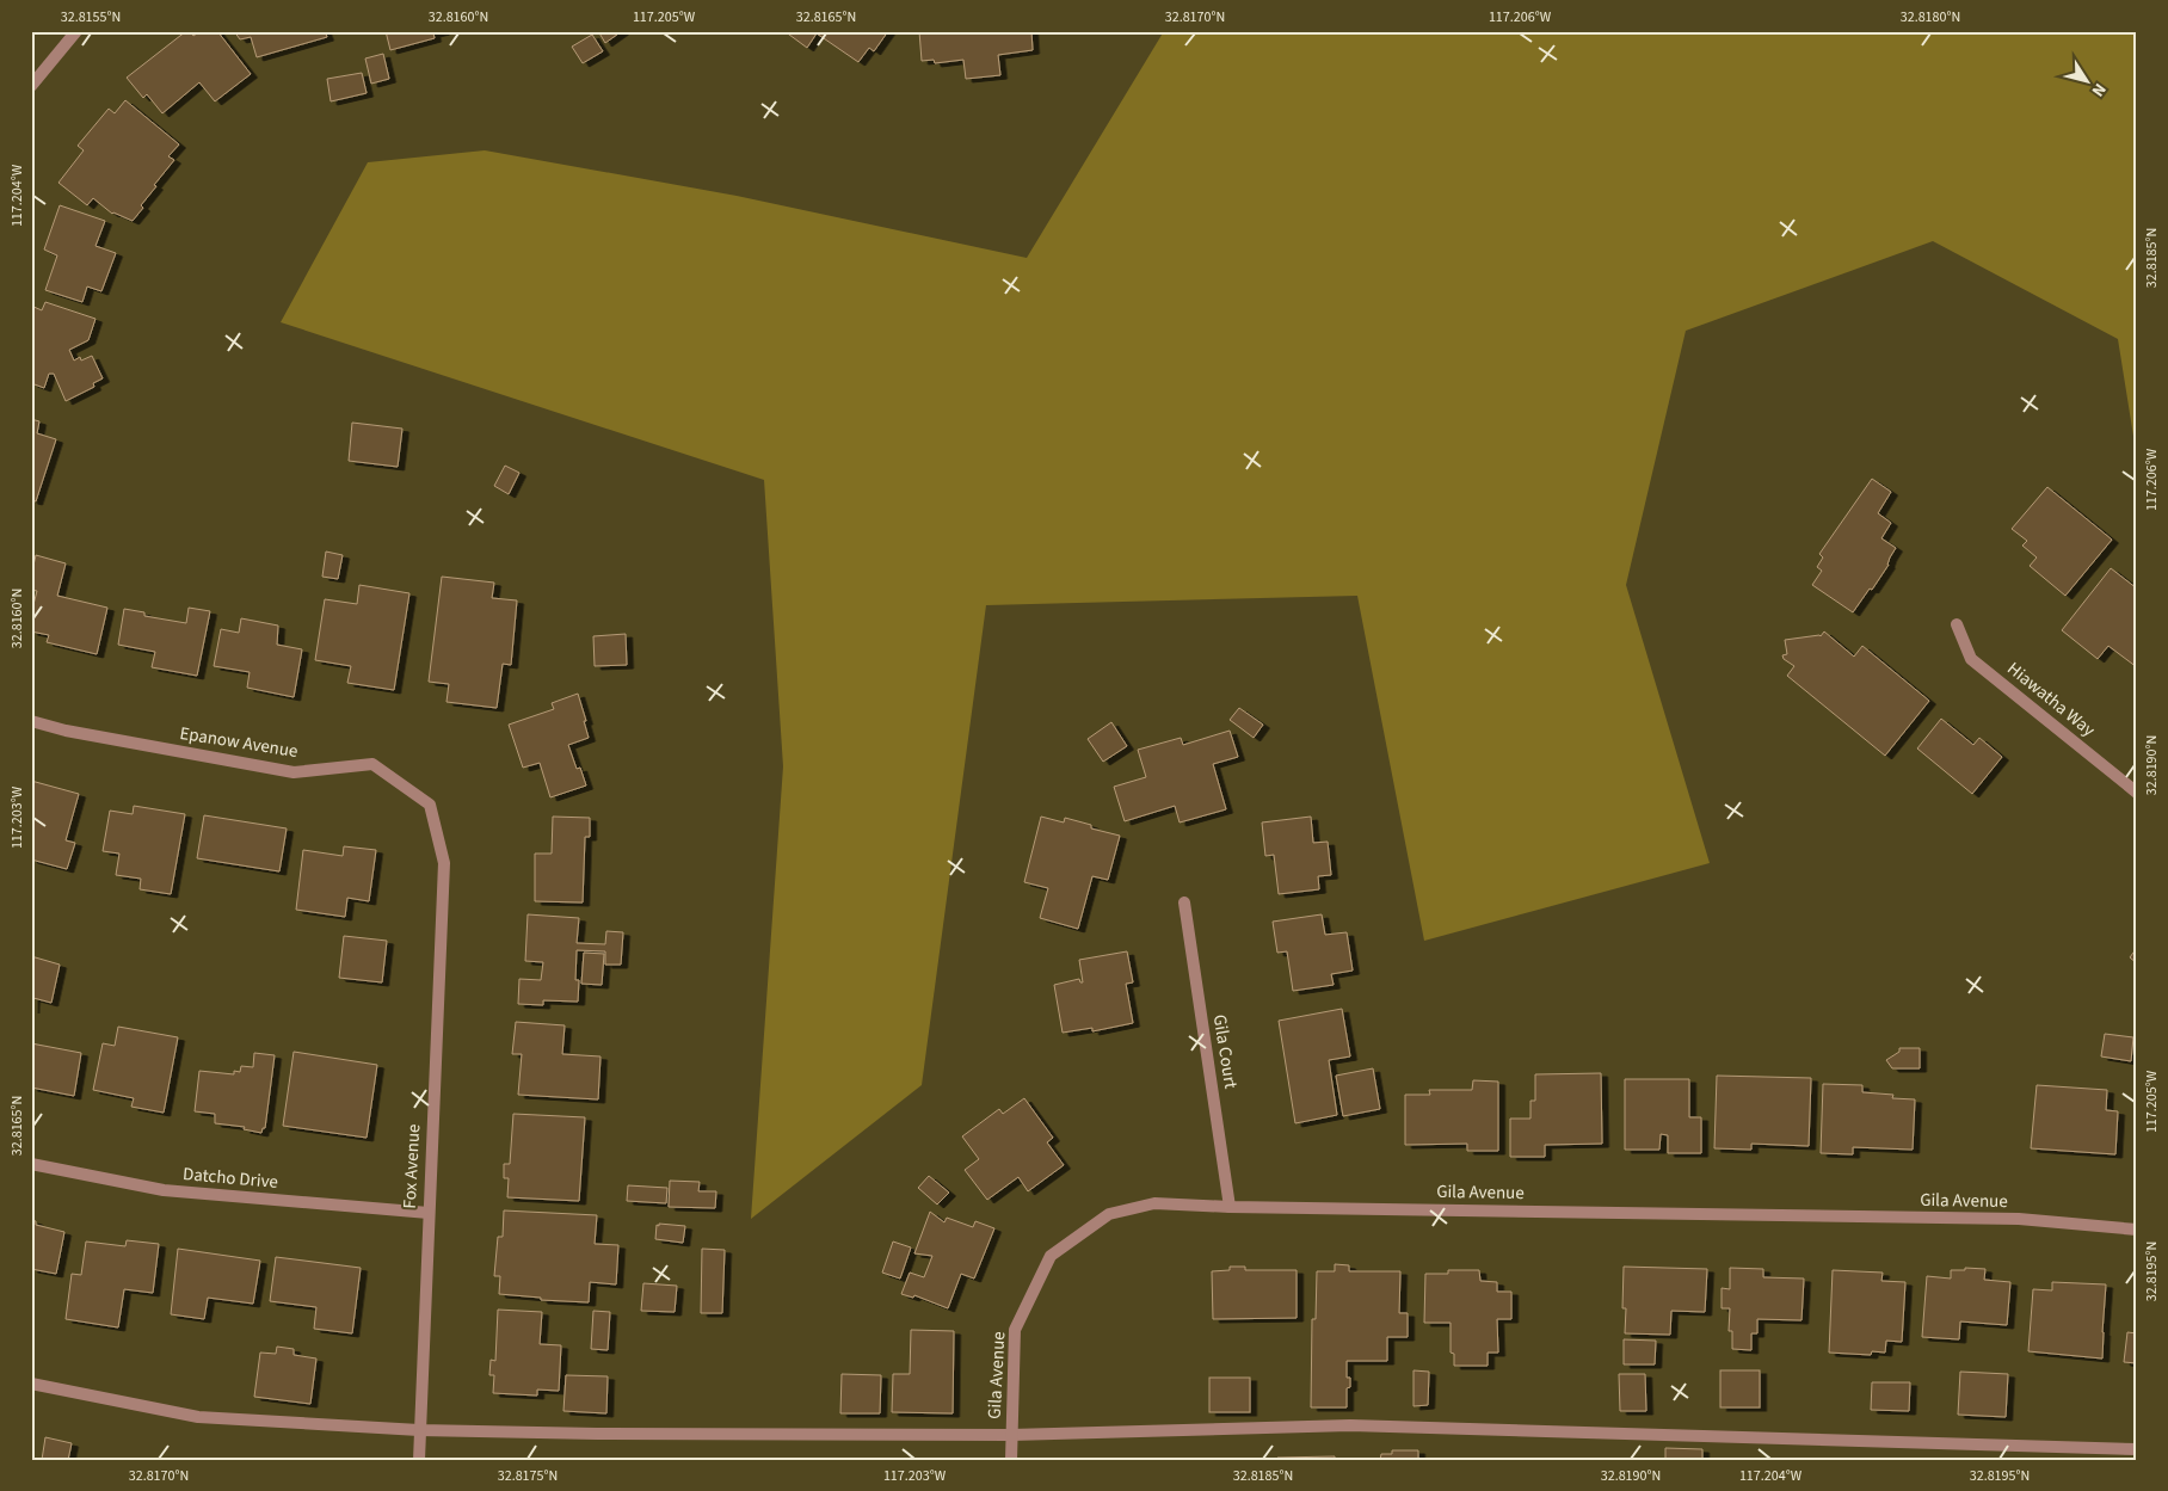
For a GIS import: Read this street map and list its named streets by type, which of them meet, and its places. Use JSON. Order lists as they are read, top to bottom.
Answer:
{
  "streets": {
    "street": [
      "Hiawatha Way",
      "Epanow Avenue",
      "Gila Court",
      "Fox Avenue",
      "Datcho Drive",
      "Gila Avenue"
    ]
  },
  "crossings": [
    ["Epanow Avenue", "Fox Avenue"],
    ["Gila Court", "Gila Avenue"],
    ["Fox Avenue", "Datcho Drive"]
  ],
  "north": "bottom right",
  "coordinates": [
    "32.8155°N",
    "32.8160°N",
    "117.205°W",
    "32.8165°N",
    "32.8170°N",
    "117.206°W",
    "32.8180°N",
    "117.204°W",
    "32.8185°N",
    "32.8190°N",
    "117.203°W",
    "32.8195°N",
    "32.8175°N"
  ]
}
